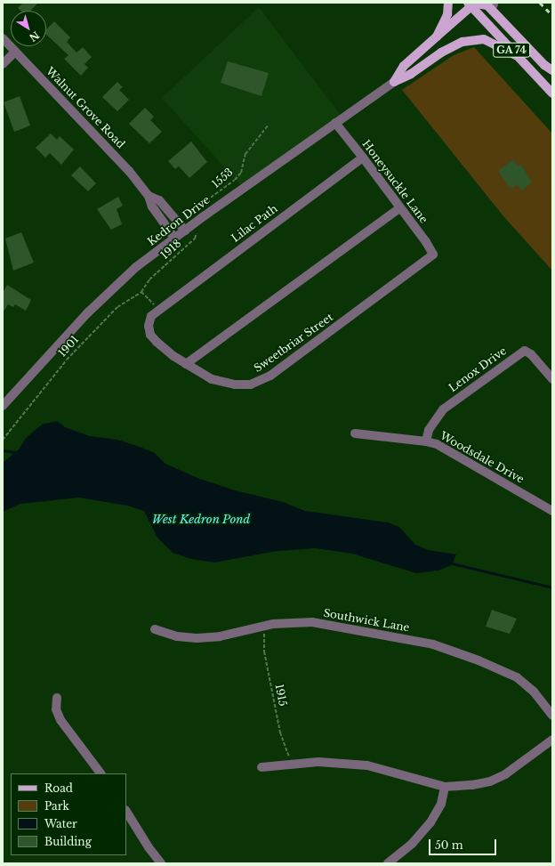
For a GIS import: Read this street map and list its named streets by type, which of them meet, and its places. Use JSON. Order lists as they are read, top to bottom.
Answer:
{
  "streets": {
    "main road": ["GA 74"],
    "street": [
      "Walnut Grove Road",
      "Honeysuckle Lane",
      "Kedron Drive",
      "Lilac Path",
      "Sweetbriar Street",
      "Lenox Drive",
      "Woodsdale Drive",
      "Southwick Lane"
    ],
    "path": [
      "1553",
      "1918",
      "1901",
      "1915"
    ]
  },
  "crossings": [
    ["Walnut Grove Road", "Kedron Drive"],
    ["Walnut Grove Road", "1918"],
    ["1553", "1918"],
    ["Honeysuckle Lane", "Kedron Drive"],
    ["Honeysuckle Lane", "Lilac Path"],
    ["Honeysuckle Lane", "Sweetbriar Street"],
    ["Kedron Drive", "1918"],
    ["Lilac Path", "Sweetbriar Street"],
    ["1918", "1901"],
    ["Lenox Drive", "Woodsdale Drive"],
    ["Southwick Lane", "1915"]
  ],
  "water": ["West Kedron Pond"],
  "legend": [
    "Road",
    "Park",
    "Water",
    "Building"
  ],
  "scale_bar": "50 m",
  "north": "bottom right"
}
